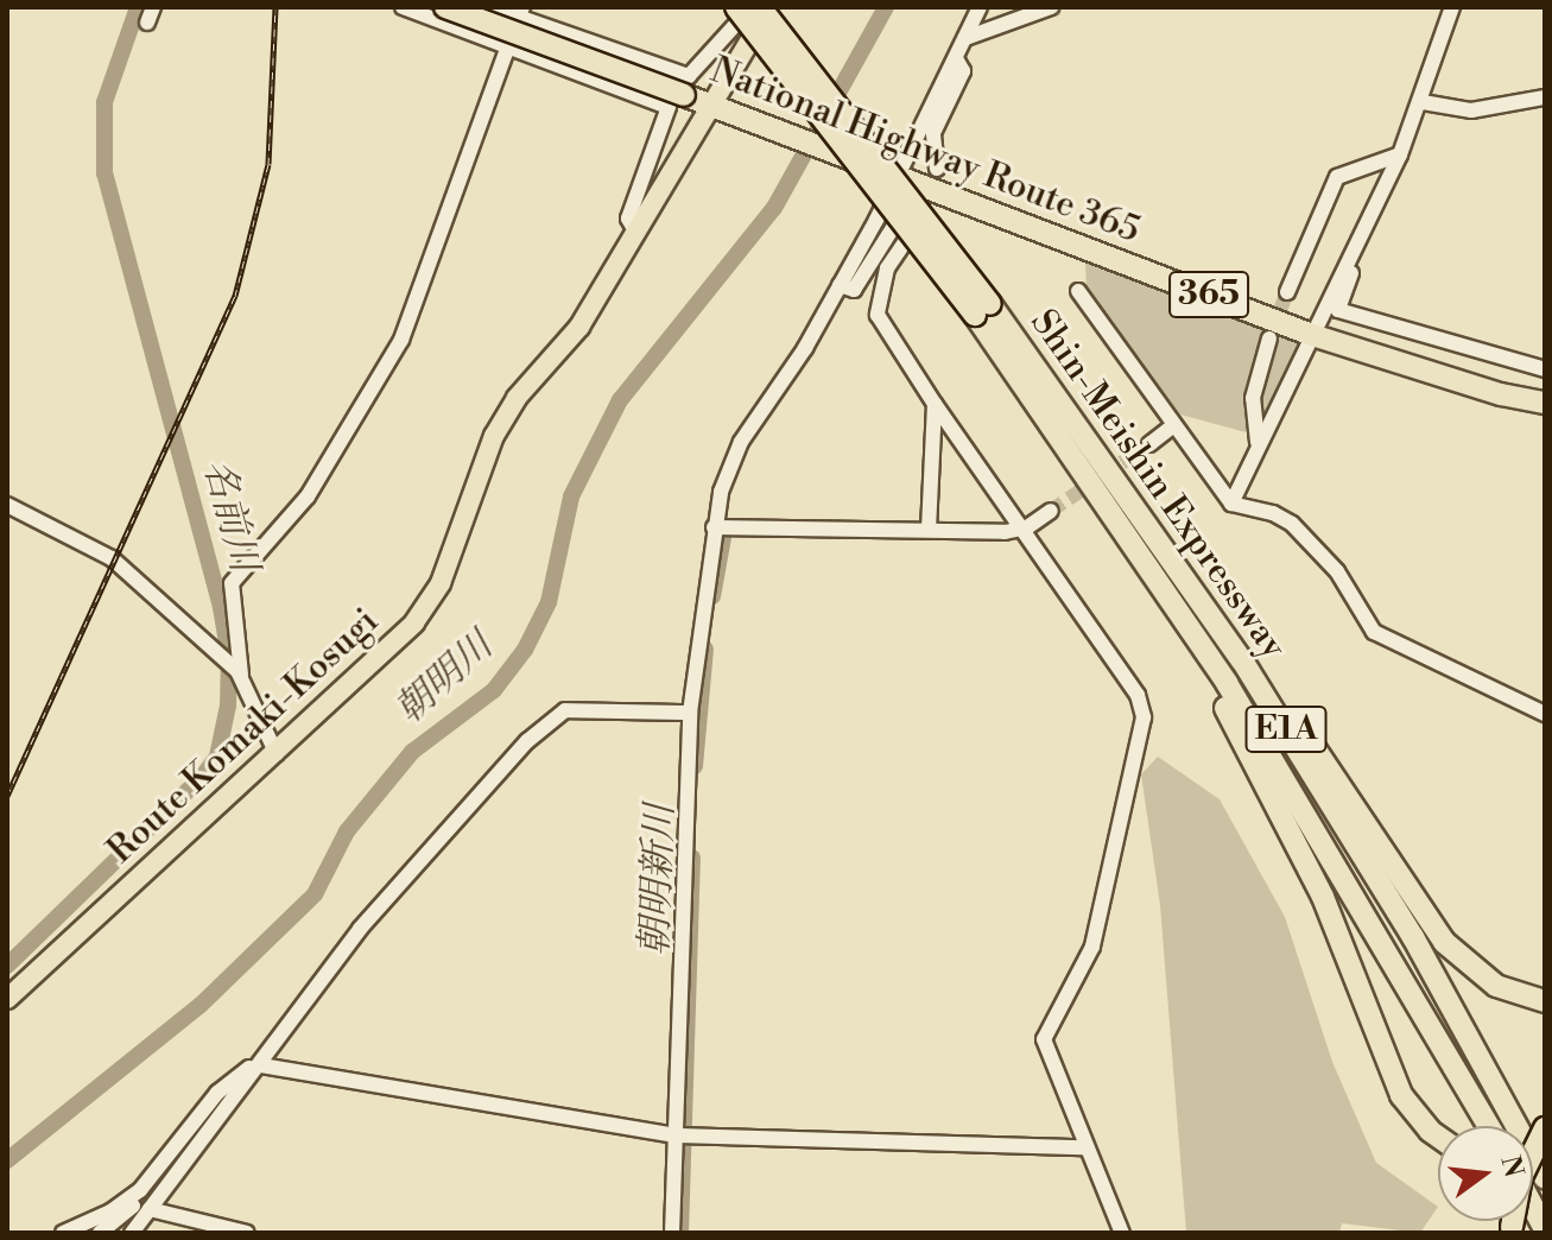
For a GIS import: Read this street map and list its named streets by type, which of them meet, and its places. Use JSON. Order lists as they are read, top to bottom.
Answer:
{
  "streets": {
    "highway": [
      "National Highway Route 365",
      "365",
      "Shin-Meishin Expressway",
      "E1A"
    ],
    "main road": ["Route Komaki-Kosugi"]
  },
  "crossings": [
    ["National Highway Route 365", "Route Komaki-Kosugi"]
  ],
  "water": ["名前川", "朝明川", "朝明新川"],
  "north": "right"
}
